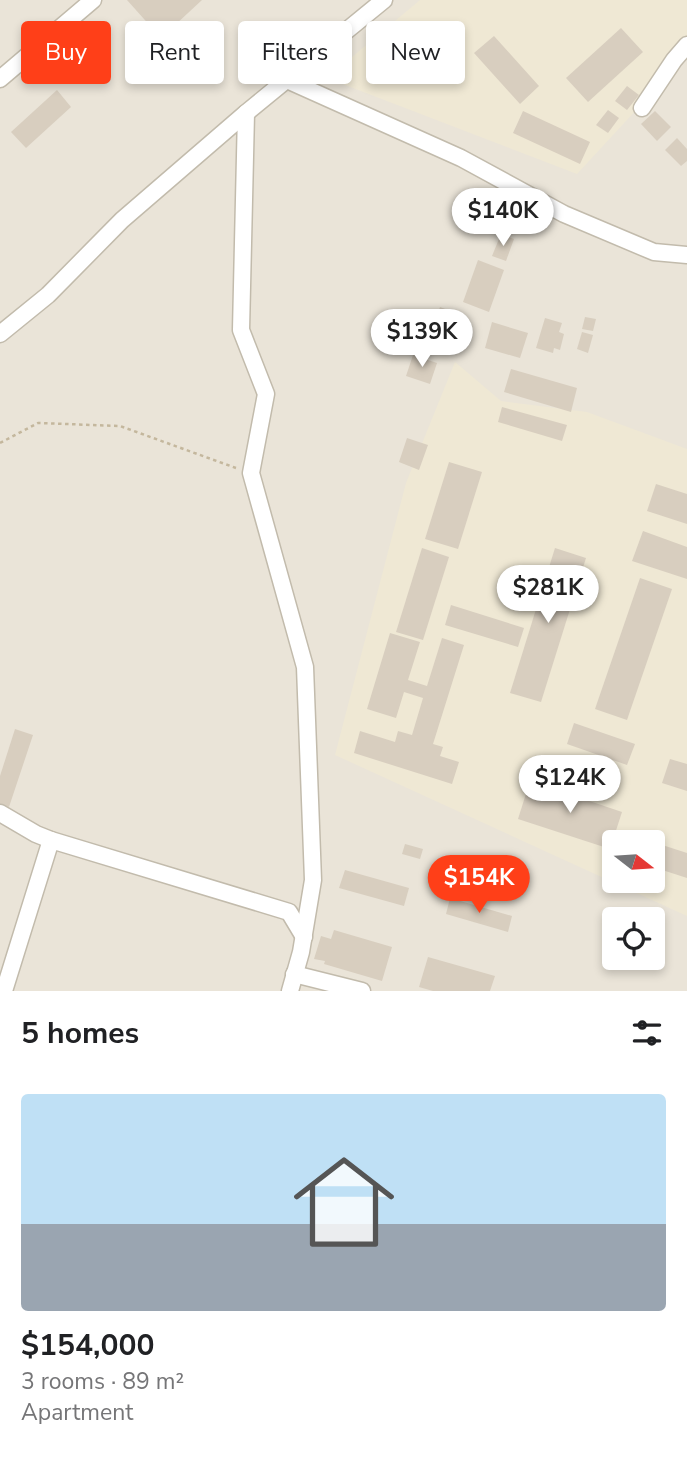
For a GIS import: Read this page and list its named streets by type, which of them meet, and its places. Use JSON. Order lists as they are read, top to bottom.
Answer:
{
  "north": "right",
  "page": {
    "chip": [
      "Buy",
      "Rent",
      "Filters",
      "New"
    ],
    "price": [
      "$140K",
      "$139K",
      "$281K",
      "$124K",
      "$154K"
    ],
    "heading": "5 homes",
    "list": [
      {
        "name": "$154,000",
        "note": "3 rooms · 89 m² · Apartment"
      }
    ]
  }
}
